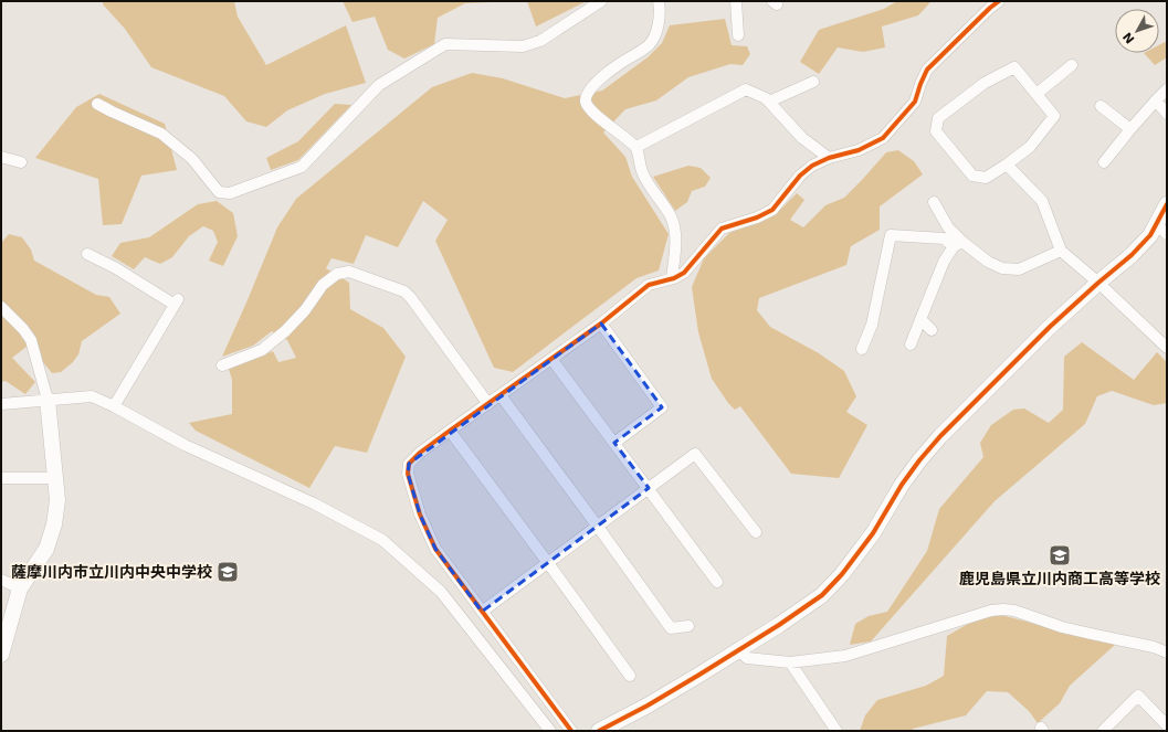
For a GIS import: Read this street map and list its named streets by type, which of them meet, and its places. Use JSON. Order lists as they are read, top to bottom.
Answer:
{
  "places": {
    "school or university": ["鹿児島県立川内商工高等学校", "薩摩川内市立川内中央中学校"]
  },
  "north": "bottom left"
}
